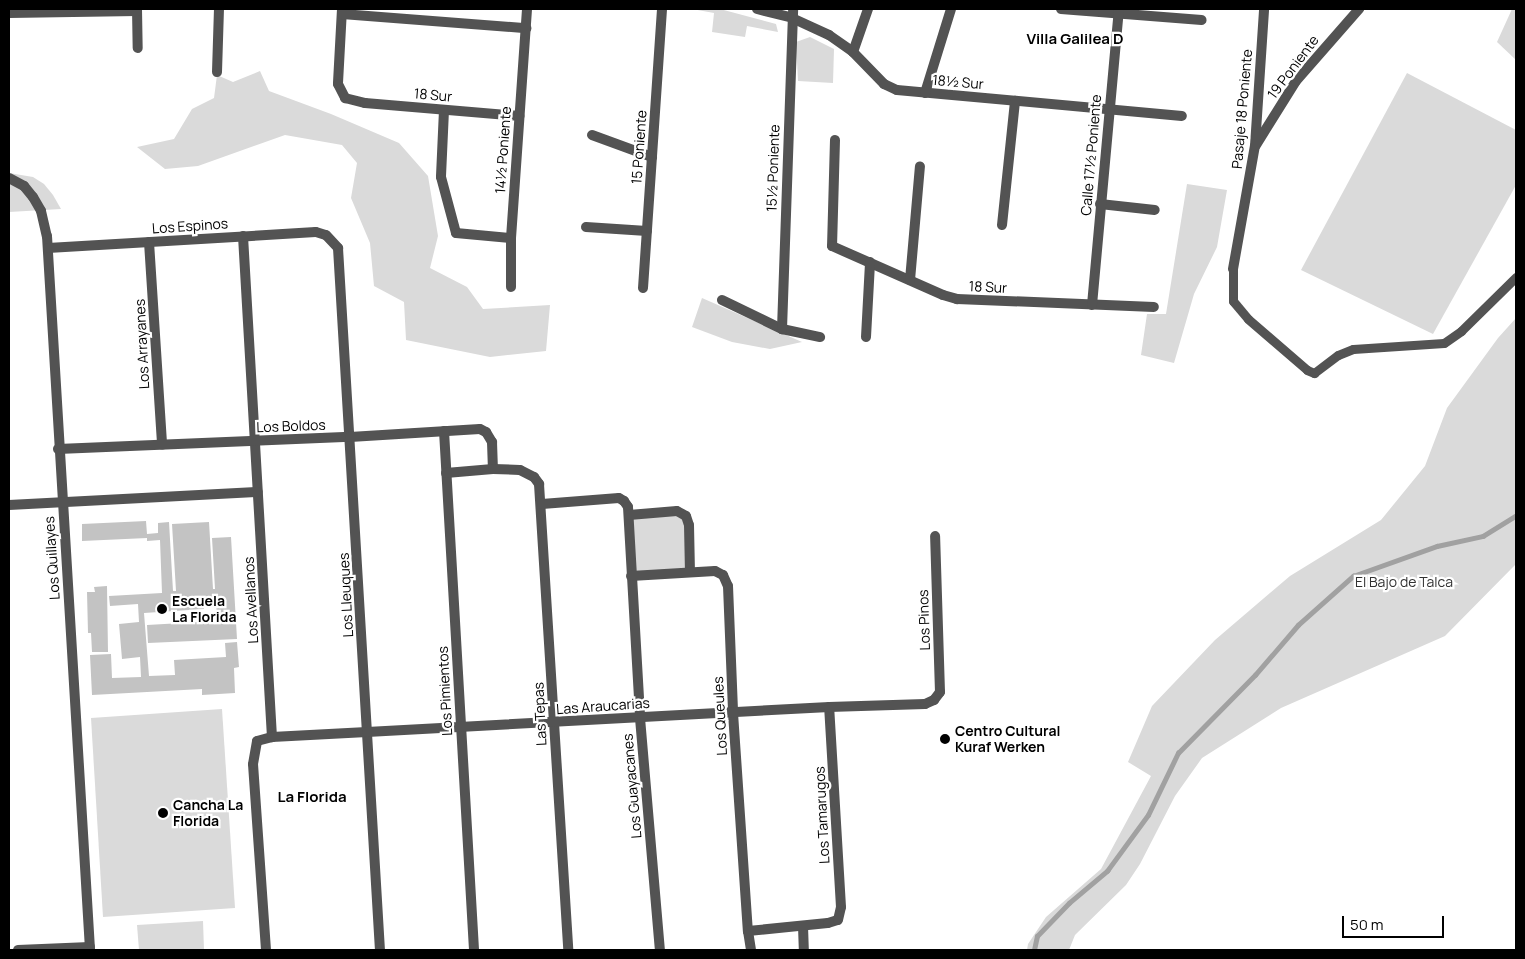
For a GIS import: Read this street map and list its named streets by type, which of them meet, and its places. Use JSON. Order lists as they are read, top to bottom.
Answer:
{
  "streets": {
    "street": [
      "19 Poniente",
      "18½ Sur",
      "18 Sur",
      "Pasaje 18 Poniente",
      "15 Poniente",
      "14½ Poniente",
      "Calle 17½ Poniente",
      "15½ Poniente",
      "Los Espinos",
      "Los Arrayanes",
      "Los Boldos",
      "Los Quillayes",
      "Los Lleuques",
      "Los Avellanos",
      "Los Pinos",
      "Los Pimientos",
      "Las Araucarias",
      "Las Tepas",
      "Los Queules",
      "Los Guayacanes",
      "Los Tamarugos"
    ]
  },
  "crossings": [
    ["19 Poniente", "Pasaje 18 Poniente"],
    ["18½ Sur", "Calle 17½ Poniente"],
    ["18½ Sur", "15½ Poniente"],
    ["18 Sur", "14½ Poniente"],
    ["18 Sur", "Calle 17½ Poniente"],
    ["Los Espinos", "Los Arrayanes"],
    ["Los Espinos", "Los Quillayes"],
    ["Los Espinos", "Los Lleuques"],
    ["Los Espinos", "Los Avellanos"],
    ["Los Arrayanes", "Los Boldos"],
    ["Los Boldos", "Los Quillayes"],
    ["Los Boldos", "Los Lleuques"],
    ["Los Boldos", "Los Avellanos"],
    ["Los Boldos", "Los Pimientos"],
    ["Los Boldos", "Las Tepas"],
    ["Los Lleuques", "Las Araucarias"],
    ["Los Avellanos", "Las Araucarias"],
    ["Los Pinos", "Las Araucarias"],
    ["Los Pimientos", "Las Araucarias"],
    ["Las Araucarias", "Las Tepas"],
    ["Las Araucarias", "Los Queules"],
    ["Las Araucarias", "Los Guayacanes"],
    ["Las Araucarias", "Los Tamarugos"],
    ["Las Tepas", "Los Guayacanes"],
    ["Los Queules", "Los Guayacanes"]
  ],
  "districts": ["Villa Galilea D", "La Florida"],
  "parks": ["El Bajo de Talca"],
  "places": ["Escuela La Florida", "Centro Cultural Kuraf Werken", "Cancha La Florida"],
  "scale_bar": "50 m"
}
